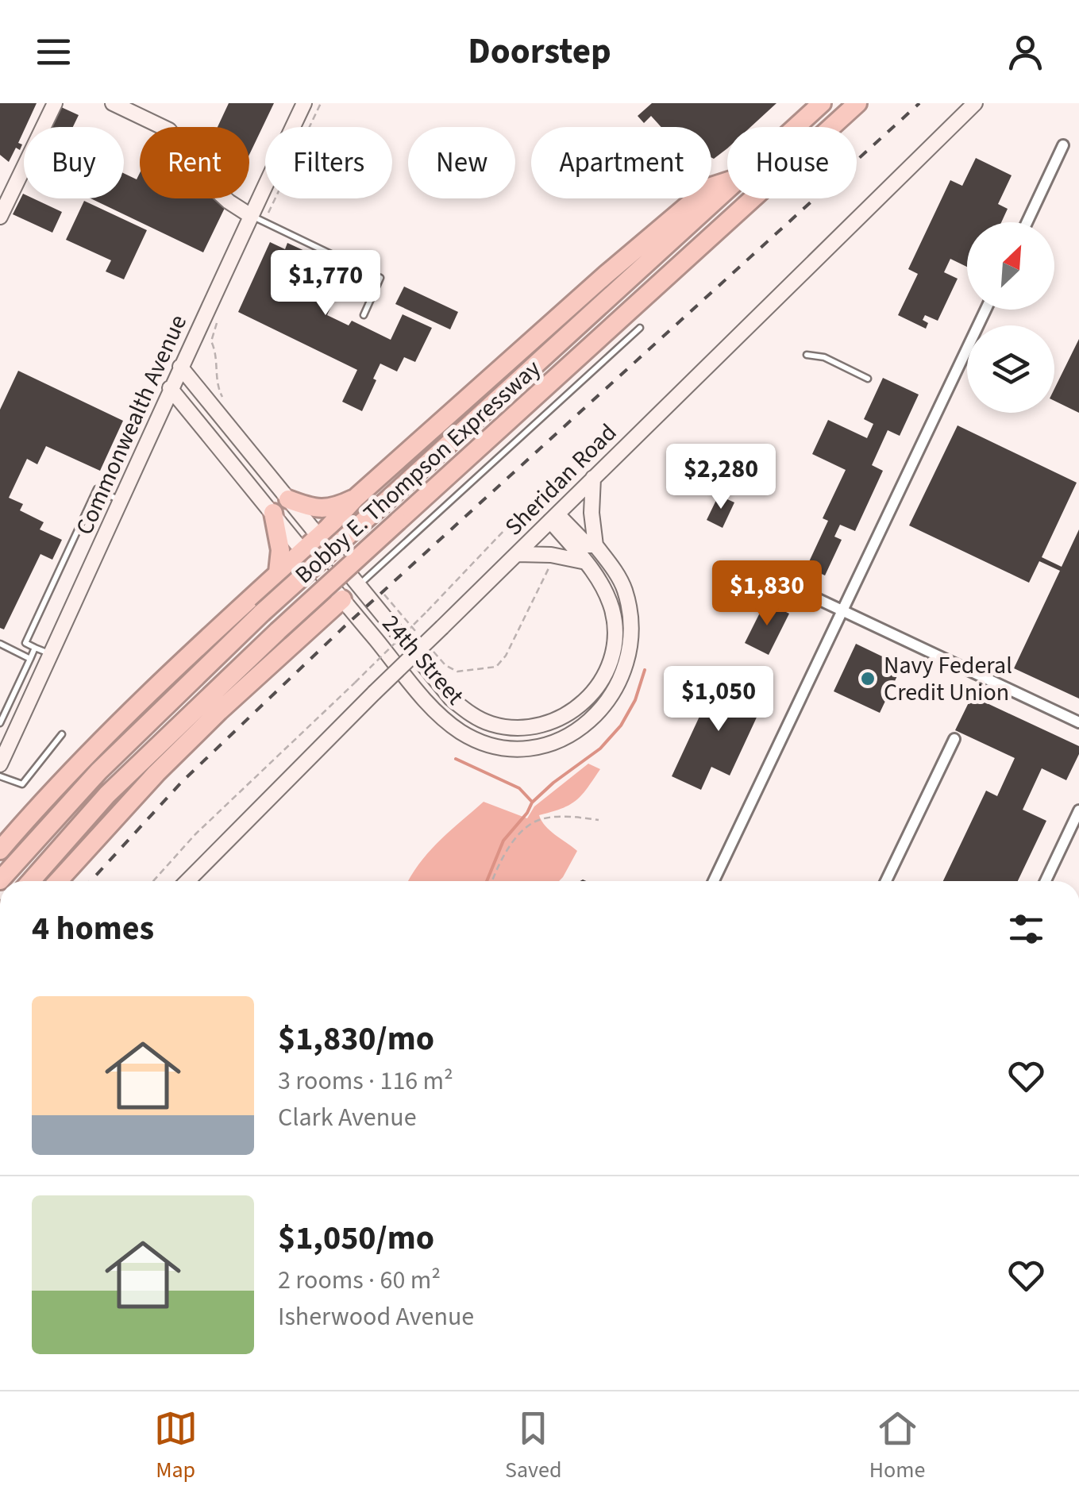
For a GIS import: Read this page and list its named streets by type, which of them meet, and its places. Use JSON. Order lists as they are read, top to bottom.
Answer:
{
  "streets": {
    "highway": ["Bobby E. Thompson Expressway"],
    "street": ["Commonwealth Avenue", "Sheridan Road", "24th Street"]
  },
  "crossings": [
    ["Commonwealth Avenue", "24th Street"],
    ["Sheridan Road", "24th Street"]
  ],
  "places": ["Navy Federal Credit Union"],
  "north": "top right",
  "page": {
    "header": "Doorstep",
    "chip": [
      "Buy",
      "Rent",
      "Filters",
      "New",
      "Apartment",
      "House"
    ],
    "price": [
      "$1,770",
      "$2,280",
      "$1,830",
      "$1,050"
    ],
    "heading": "4 homes",
    "list": [
      {
        "name": "$1,830/mo",
        "note": "3 rooms · 116 m² · Clark Avenue"
      },
      {
        "name": "$1,050/mo",
        "note": "2 rooms · 60 m² · Isherwood Avenue"
      }
    ],
    "tabs": ["Map", "Saved", "Home"]
  }
}
